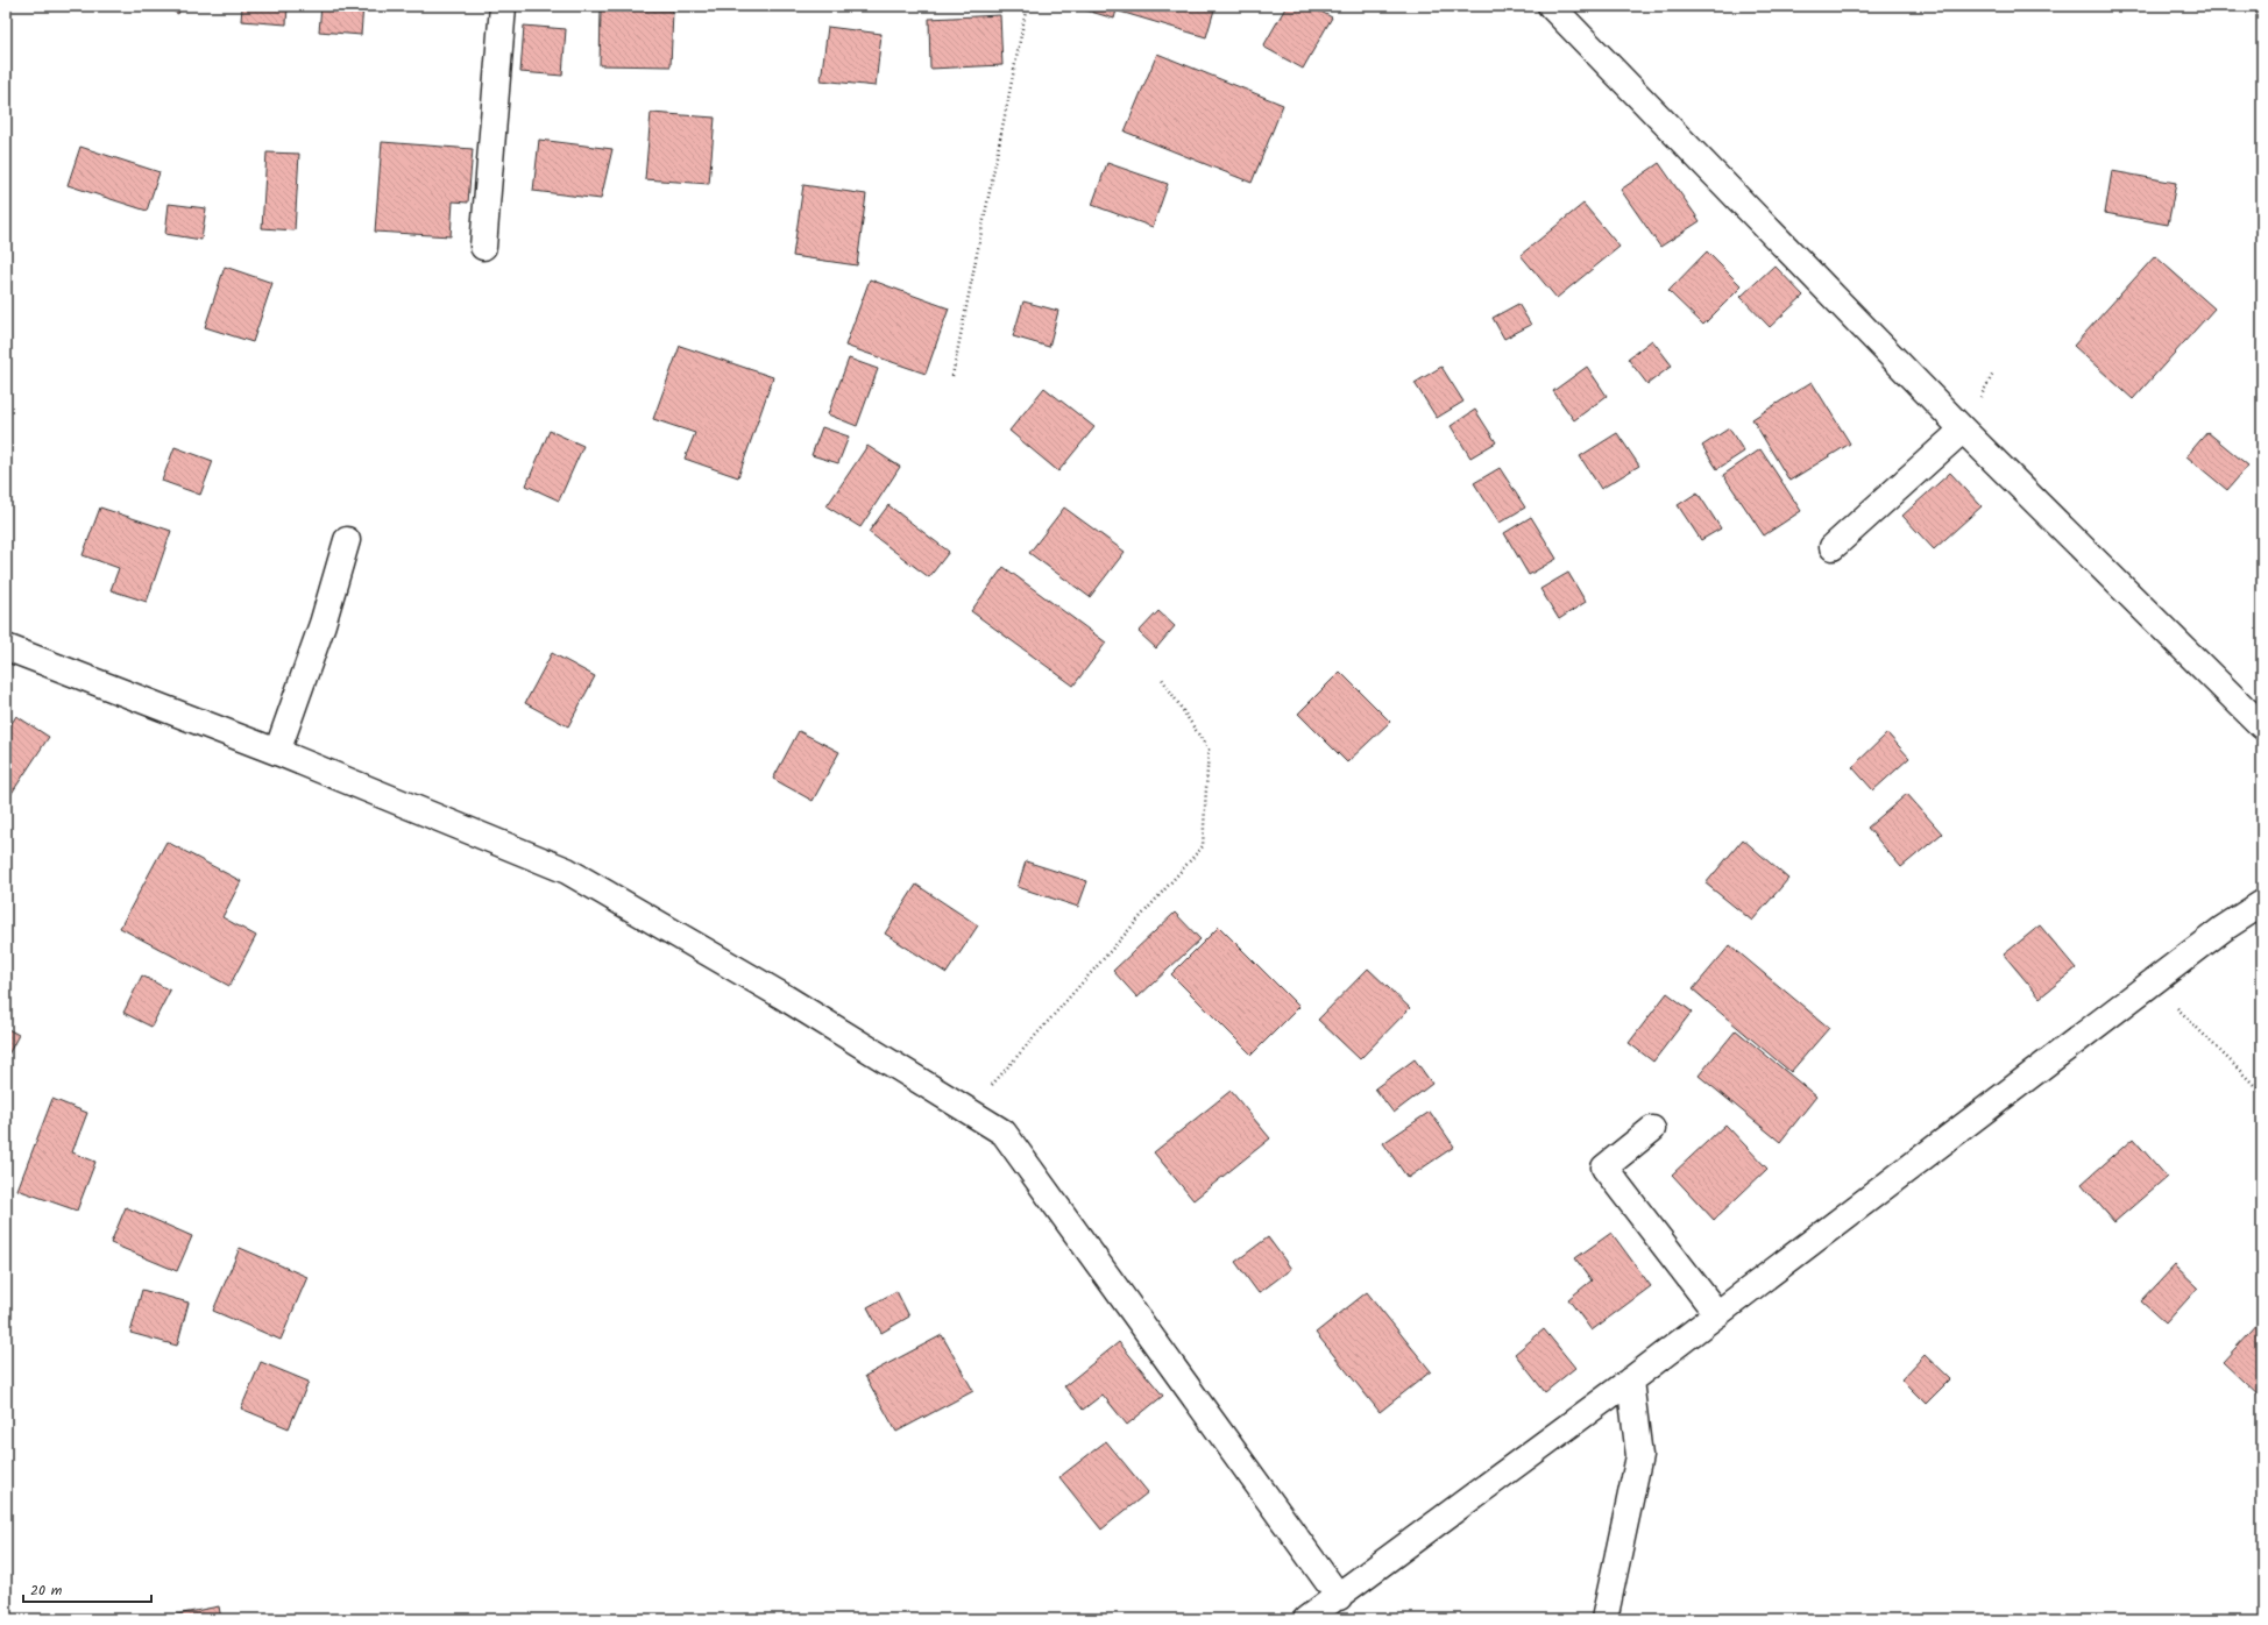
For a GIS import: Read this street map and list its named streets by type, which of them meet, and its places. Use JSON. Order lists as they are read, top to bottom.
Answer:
{
  "scale_bar": "20 m"
}
